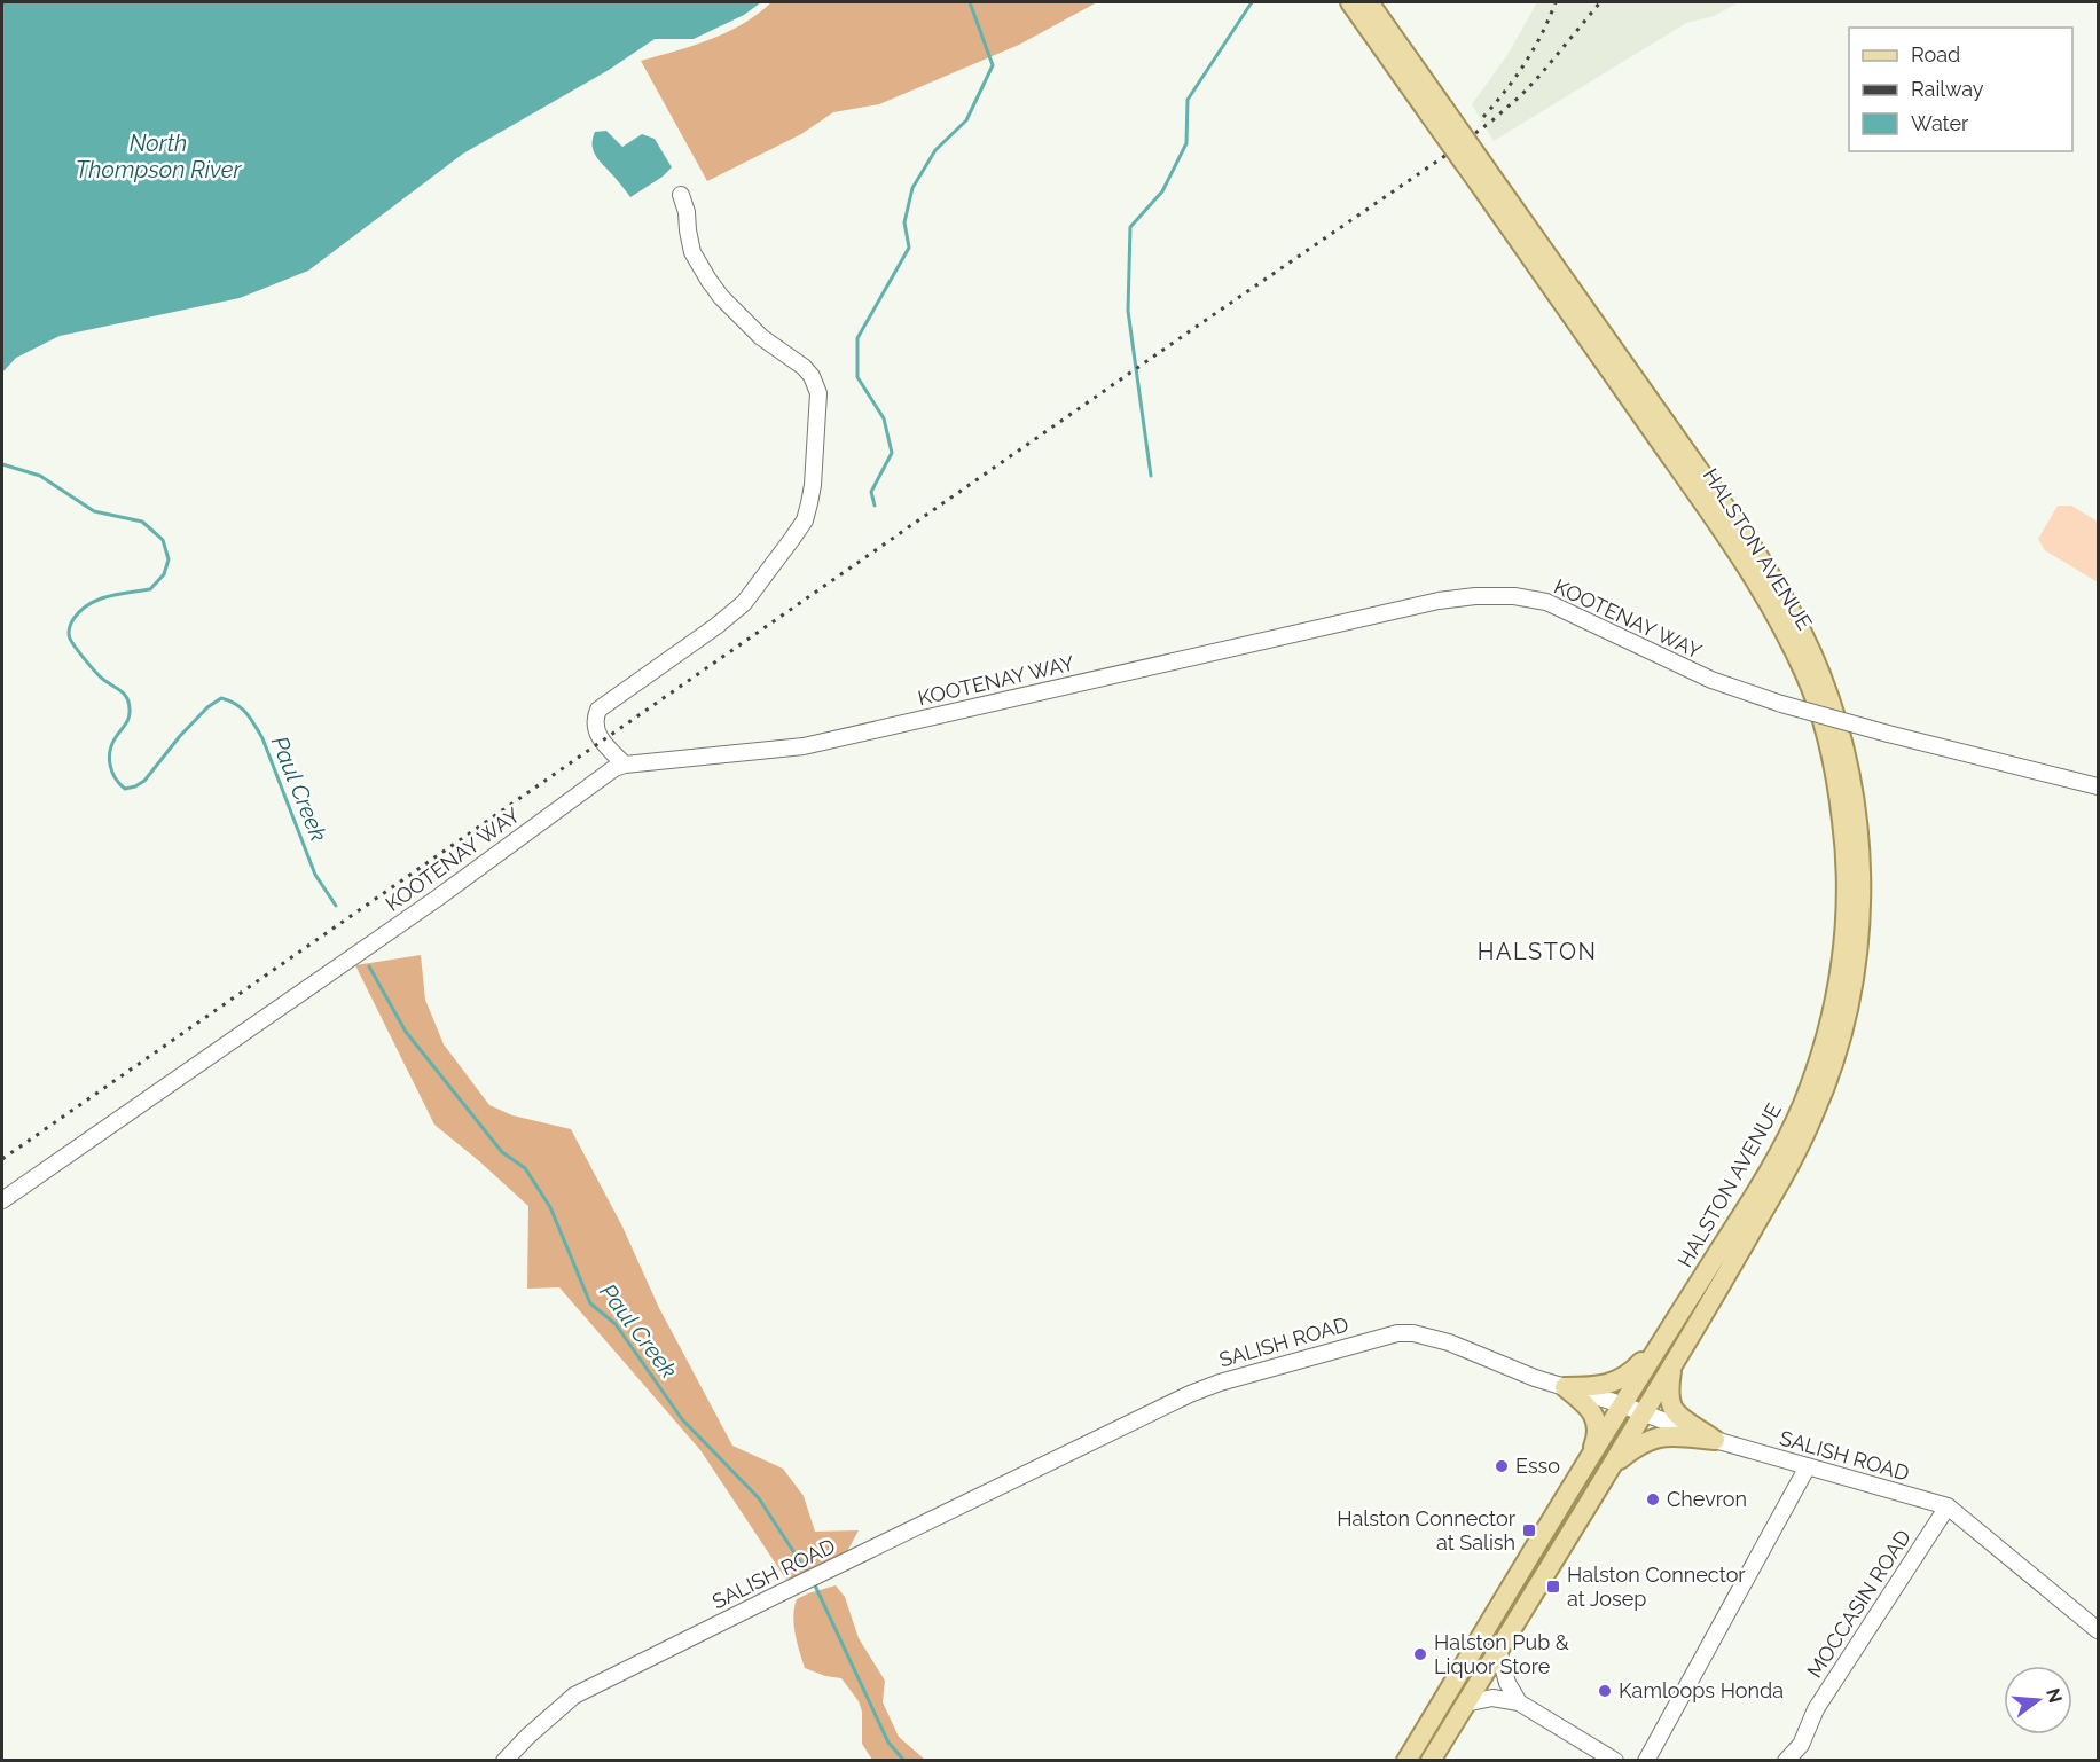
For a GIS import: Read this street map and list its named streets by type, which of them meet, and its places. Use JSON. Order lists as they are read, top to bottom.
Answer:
{
  "streets": {
    "main road": ["HALSTON AVENUE"],
    "street": ["KOOTENAY WAY", "SALISH ROAD", "MOCCASIN ROAD"]
  },
  "crossings": [
    ["HALSTON AVENUE", "SALISH ROAD"],
    ["SALISH ROAD", "MOCCASIN ROAD"]
  ],
  "districts": ["HALSTON"],
  "water": ["North Thompson River", "Paul Creek"],
  "places": {
    "other": [
      "Esso",
      "Chevron",
      "Halston Pub & Liquor Store",
      "Kamloops Honda"
    ],
    "transit": ["Halston Connector at Salish", "Halston Connector at Josep"]
  },
  "legend": ["Road", "Railway", "Water"],
  "north": "right"
}
